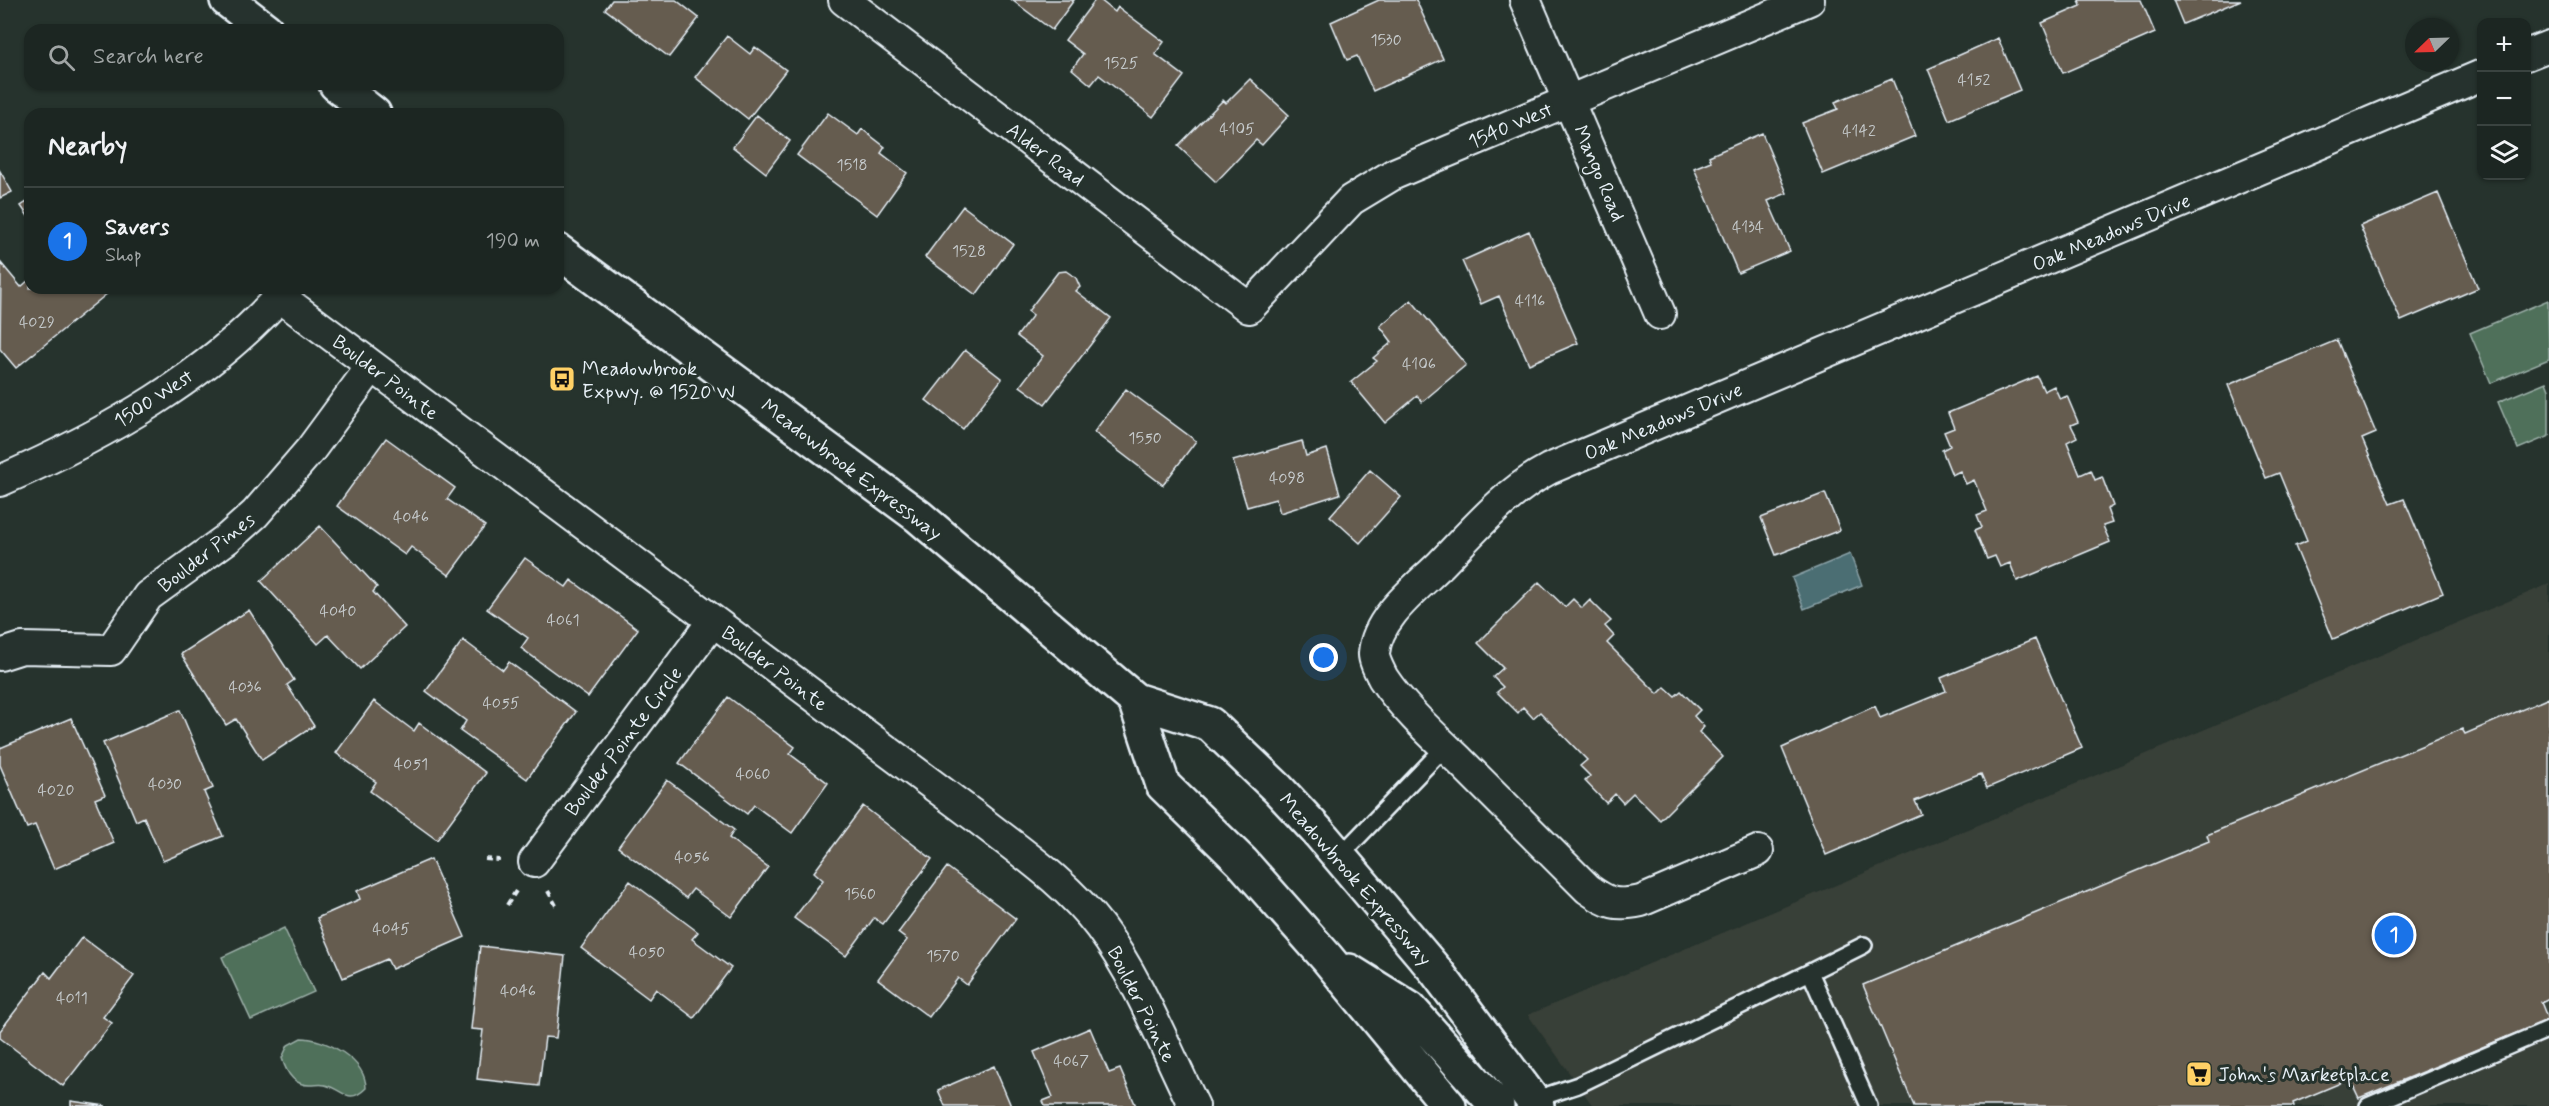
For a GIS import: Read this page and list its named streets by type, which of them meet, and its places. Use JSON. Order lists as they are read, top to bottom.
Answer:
{
  "streets": {
    "main road": ["Meadowbrook Expressway"],
    "street": [
      "1540 West",
      "Alder Road",
      "Mango Road",
      "Oak Meadows Drive",
      "Boulder Pointe",
      "1500 West",
      "Boulder Pines",
      "Boulder Pointe Circle"
    ]
  },
  "crossings": [
    ["1540 West", "Alder Road"],
    ["1540 West", "Mango Road"],
    ["Boulder Pointe", "Boulder Pines"],
    ["Boulder Pointe", "Boulder Pointe Circle"]
  ],
  "places": {
    "bus stop": ["Meadowbrook Expwy. @ 1520 W"],
    "supermarket": ["John's Marketplace"]
  },
  "house_numbers": [
    "1530",
    "1525",
    "4152",
    "4105",
    "4142",
    "1518",
    "4134",
    "1528",
    "4116",
    "4029",
    "4106",
    "1550",
    "4098",
    "4046",
    "4040",
    "4061",
    "4036",
    "4055",
    "4051",
    "4060",
    "4030",
    "4020",
    "4056",
    "1560",
    "4045",
    "4050",
    "1570",
    "4046",
    "4011",
    "4067"
  ],
  "north": "bottom left",
  "page": {
    "map_buttons": ["+", "−"],
    "search": "Search here",
    "heading": "Nearby",
    "list": [
      {
        "mark": "1",
        "name": "Savers",
        "note": "Shop",
        "value": "190 m"
      }
    ],
    "pins": "1"
  }
}
